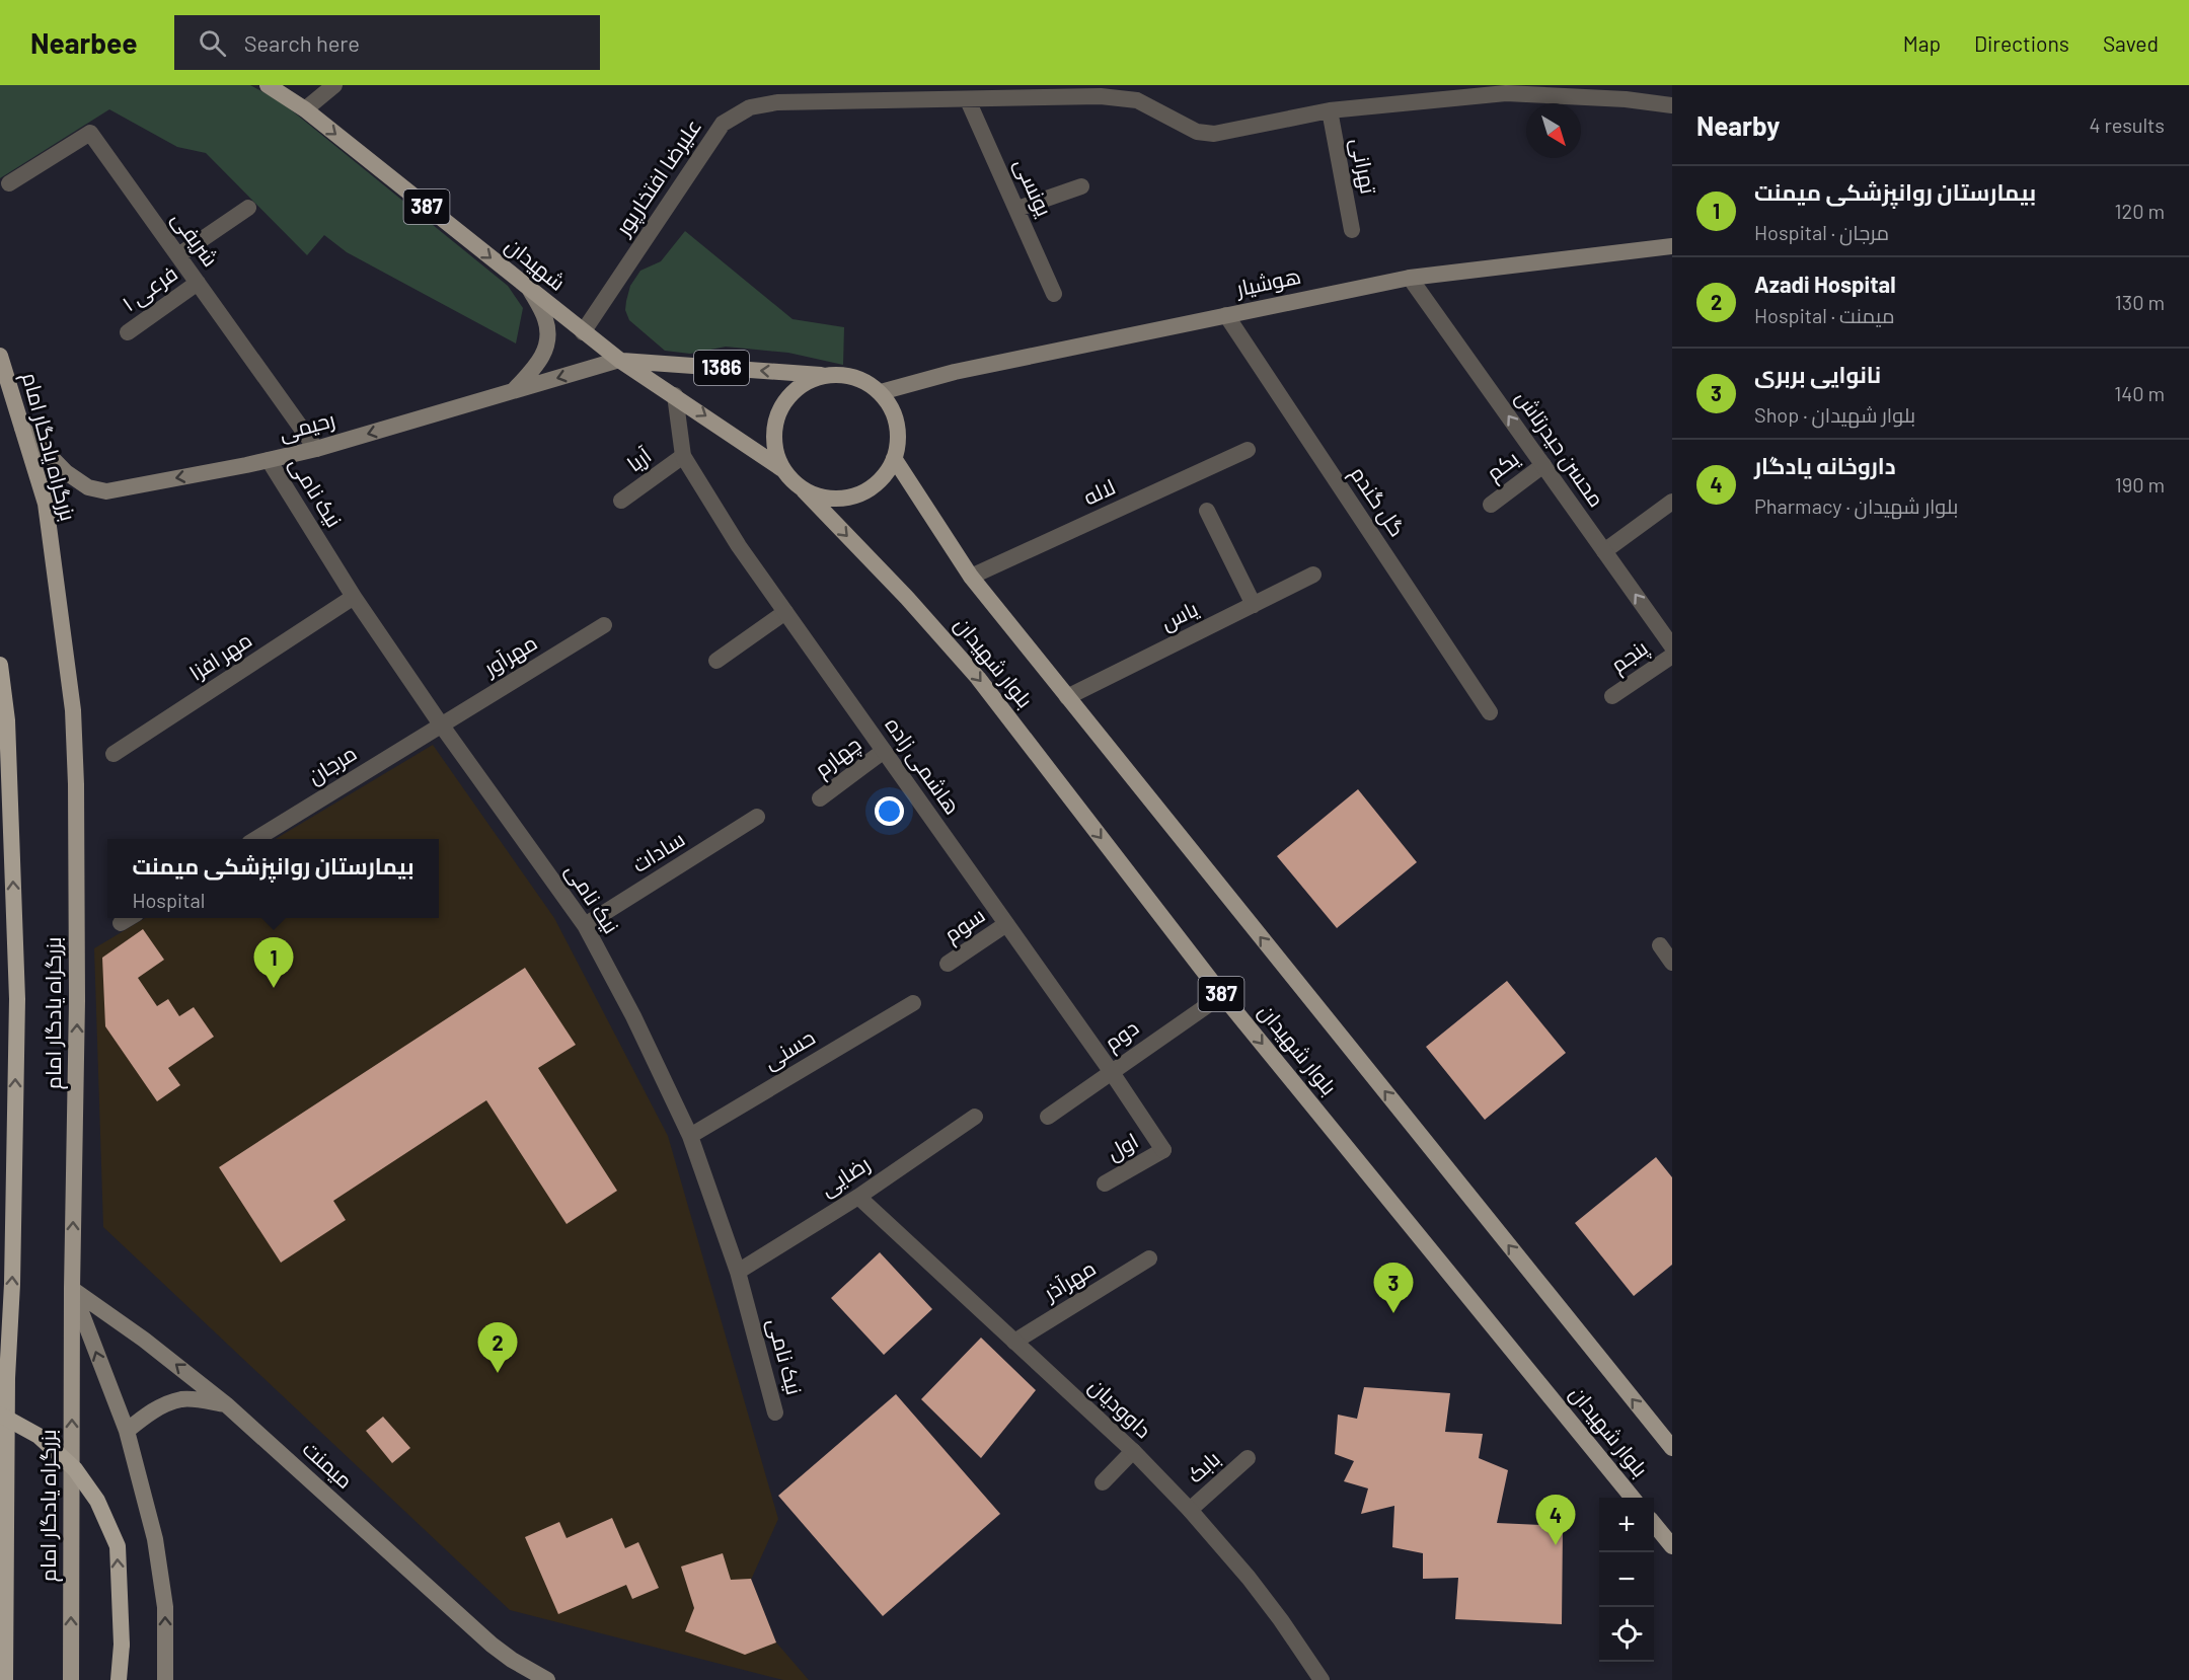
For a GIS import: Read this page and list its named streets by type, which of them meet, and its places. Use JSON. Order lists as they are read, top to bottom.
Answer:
{
  "streets": {
    "main road": [
      "387",
      "شهیدان",
      "هوشیار",
      "1386",
      "رحیمی",
      "بزرگراه یادگار امام",
      "بلوار شهیدان",
      "میمنت"
    ],
    "street": [
      "تهرانی",
      "علیرضا افتخارپور",
      "یونسی",
      "شریفی",
      "فرعی ۱",
      "محسن حیدرتاش",
      "آریا",
      "یکم",
      "نیک نامی",
      "لاله",
      "گل گندم",
      "یاس",
      "مهرآور",
      "مهر افزا",
      "پنجم",
      "چهارم",
      "مرجان",
      "هاشمی زاده",
      "سادات",
      "سوم",
      "دوم",
      "حسنی",
      "اول",
      "رضایی",
      "مهرآذر",
      "داوودیان",
      "بابک"
    ]
  },
  "crossings": [
    ["تهرانی", "علیرضا افتخارپور"],
    ["علیرضا افتخارپور", "یونسی"],
    ["علیرضا افتخارپور", "شهیدان"],
    ["شریفی", "فرعی ۱"],
    ["شریفی", "رحیمی"],
    ["شهیدان", "هوشیار"],
    ["شهیدان", "1386"],
    ["شهیدان", "رحیمی"],
    ["شهیدان", "بلوار شهیدان"],
    ["شهیدان", "هاشمی زاده"],
    ["هوشیار", "1386"],
    ["هوشیار", "محسن حیدرتاش"],
    ["هوشیار", "گل گندم"],
    ["هوشیار", "بلوار شهیدان"],
    ["1386", "رحیمی"],
    ["1386", "بلوار شهیدان"],
    ["رحیمی", "بزرگراه یادگار امام"],
    ["رحیمی", "نیک نامی"],
    ["بزرگراه یادگار امام", "میمنت"],
    ["محسن حیدرتاش", "یکم"],
    ["آریا", "هاشمی زاده"],
    ["نیک نامی", "مهرآور"],
    ["نیک نامی", "مهر افزا"],
    ["نیک نامی", "مرجان"],
    ["نیک نامی", "سادات"],
    ["نیک نامی", "حسنی"],
    ["نیک نامی", "رضایی"],
    ["لاله", "بلوار شهیدان"],
    ["یاس", "بلوار شهیدان"],
    ["مهرآور", "مرجان"],
    ["بلوار شهیدان", "دوم"],
    ["چهارم", "هاشمی زاده"],
    ["هاشمی زاده", "سوم"],
    ["هاشمی زاده", "دوم"],
    ["هاشمی زاده", "اول"],
    ["رضایی", "داوودیان"],
    ["مهرآذر", "داوودیان"],
    ["داوودیان", "بابک"]
  ],
  "one_way": ["شهیدان", "رحیمی", "محسن حیدرتاش"],
  "north": "bottom right",
  "page": {
    "header": "Nearbee",
    "search": "Search here",
    "nav": ["Map", "Directions", "Saved"],
    "heading": ["Nearby", "4 results"],
    "list": [
      {
        "mark": "1",
        "name": "بیمارستان روانپزشکی میمنت",
        "note": "Hospital · مرجان",
        "value": "120 m"
      },
      {
        "mark": "2",
        "name": "Azadi Hospital",
        "note": "Hospital · میمنت",
        "value": "130 m"
      },
      {
        "mark": "3",
        "name": "نانوایی بربری",
        "note": "Shop · بلوار شهیدان",
        "value": "140 m"
      },
      {
        "mark": "4",
        "name": "داروخانه یادگار",
        "note": "Pharmacy · بلوار شهیدان",
        "value": "190 m"
      }
    ],
    "popup": ["بیمارستان روانپزشکی میمنت", "Hospital"],
    "pins": [
      "1",
      "3",
      "2",
      "4"
    ],
    "map_buttons": ["+", "−"]
  }
}
